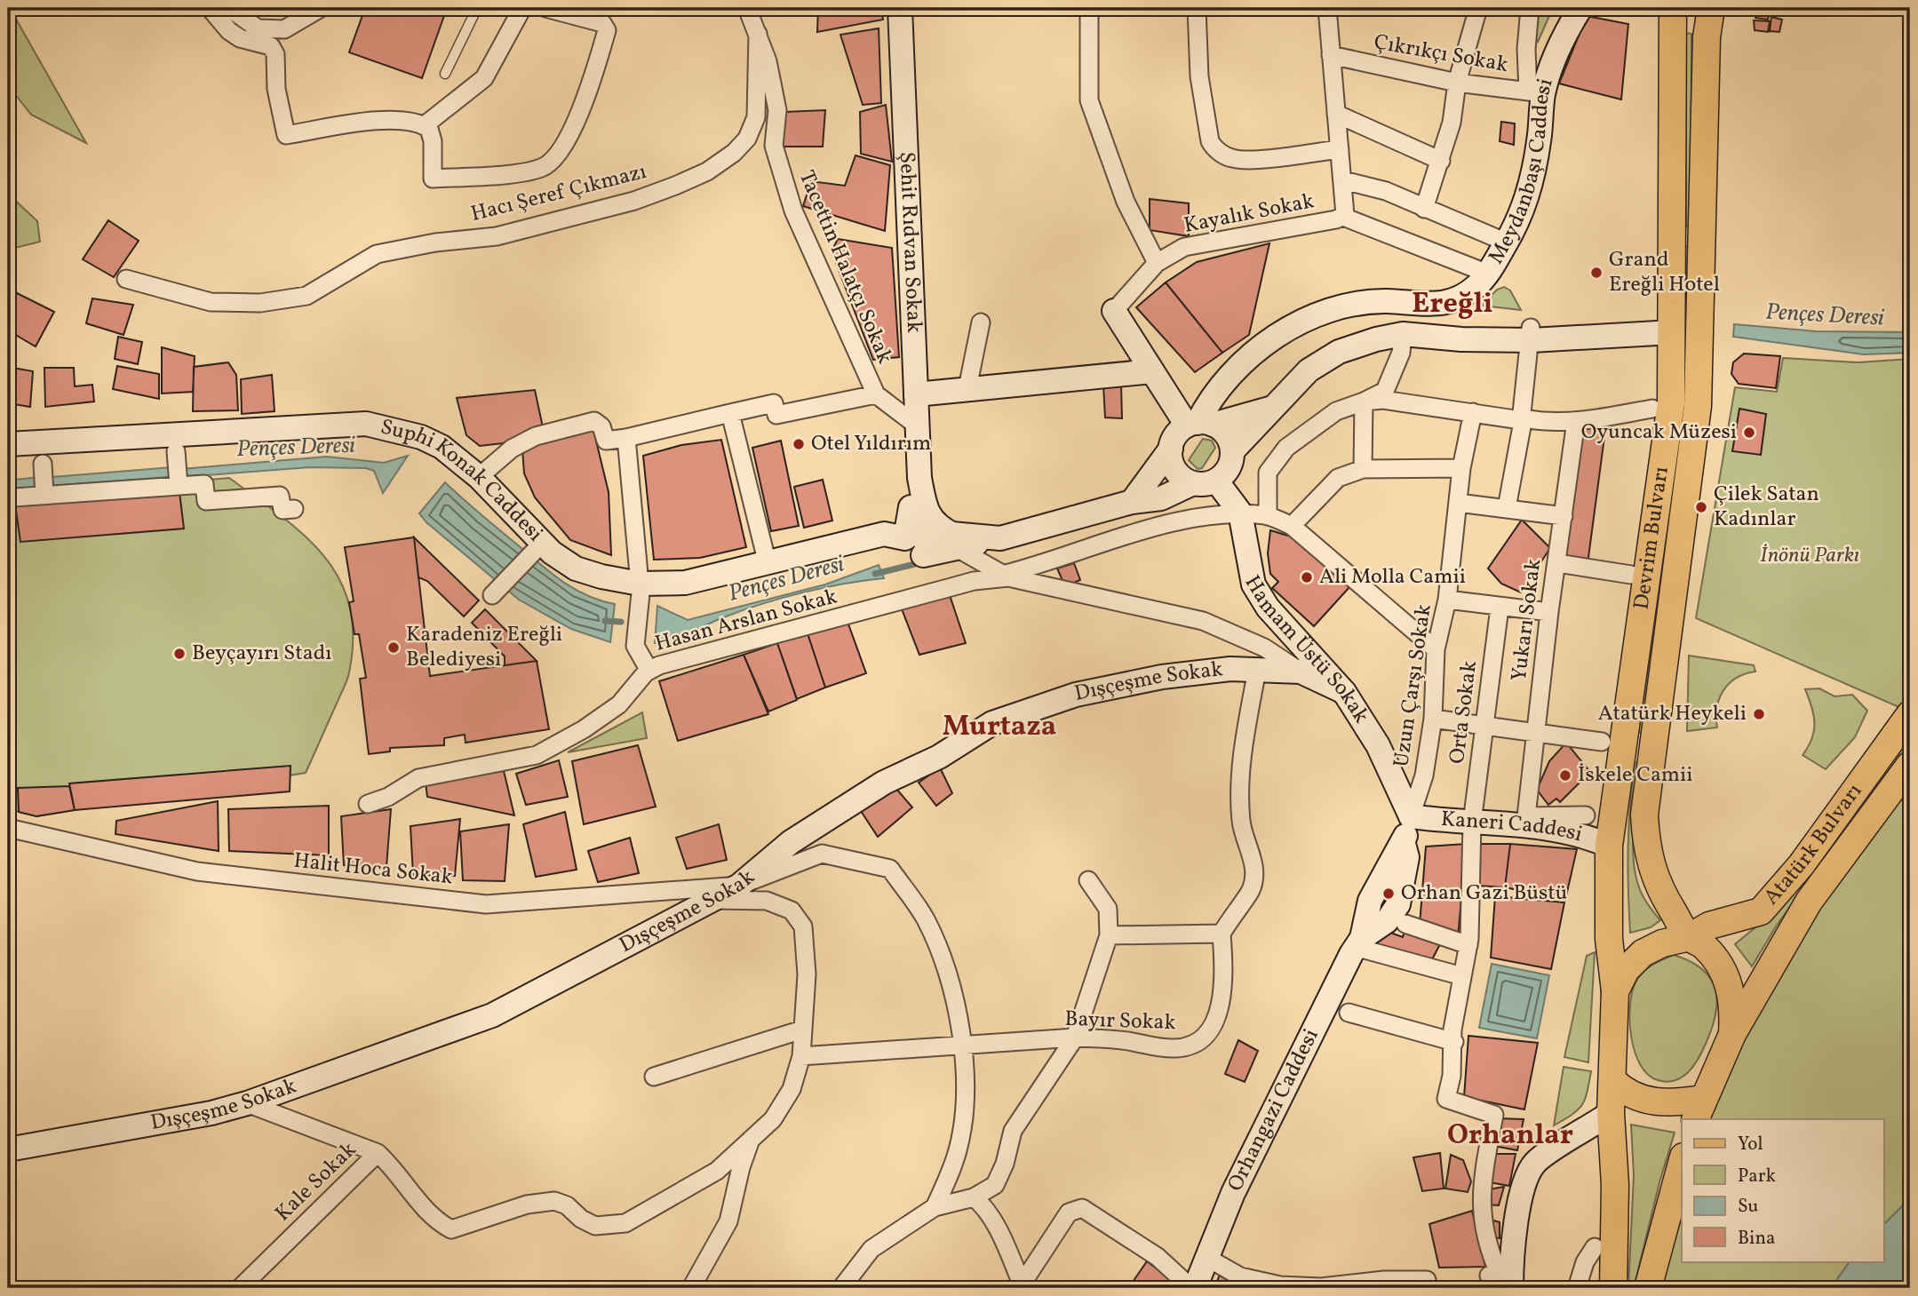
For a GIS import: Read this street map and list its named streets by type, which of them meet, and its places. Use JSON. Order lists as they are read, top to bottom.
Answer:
{
  "streets": {
    "main road": ["Devrim Bulvarı", "Atatürk Bulvarı"],
    "street": [
      "Çıkrıkçı Sokak",
      "Meydanbaşı Caddesi",
      "Hacı Şeref Çıkmazı",
      "Kayalık Sokak",
      "Şehit Rıdvan Sokak",
      "Tacettin Halatçı Sokak",
      "Suphi Konak Caddesi",
      "Yukarı Sokak",
      "Hasan Arslan Sokak",
      "Hamam Üstü Sokak",
      "Dışçeşme Sokak",
      "Uzun Çarşı Sokak",
      "Orta Sokak",
      "Kaneri Caddesi",
      "Halit Hoca Sokak",
      "Bayır Sokak",
      "Orhangazi Caddesi",
      "Kale Sokak"
    ]
  },
  "crossings": [
    ["Çıkrıkçı Sokak", "Meydanbaşı Caddesi"],
    ["Çıkrıkçı Sokak", "Kayalık Sokak"],
    ["Meydanbaşı Caddesi", "Kayalık Sokak"],
    ["Meydanbaşı Caddesi", "Suphi Konak Caddesi"],
    ["Meydanbaşı Caddesi", "Hamam Üstü Sokak"],
    ["Hacı Şeref Çıkmazı", "Tacettin Halatçı Sokak"],
    ["Şehit Rıdvan Sokak", "Tacettin Halatçı Sokak"],
    ["Şehit Rıdvan Sokak", "Suphi Konak Caddesi"],
    ["Suphi Konak Caddesi", "Hasan Arslan Sokak"],
    ["Suphi Konak Caddesi", "Hamam Üstü Sokak"],
    ["Devrim Bulvarı", "Kaneri Caddesi"],
    ["Devrim Bulvarı", "Atatürk Bulvarı"],
    ["Yukarı Sokak", "Kaneri Caddesi"],
    ["Hasan Arslan Sokak", "Hamam Üstü Sokak"],
    ["Hasan Arslan Sokak", "Dışçeşme Sokak"],
    ["Hamam Üstü Sokak", "Dışçeşme Sokak"],
    ["Hamam Üstü Sokak", "Uzun Çarşı Sokak"],
    ["Hamam Üstü Sokak", "Kaneri Caddesi"],
    ["Hamam Üstü Sokak", "Orhangazi Caddesi"],
    ["Dışçeşme Sokak", "Halit Hoca Sokak"],
    ["Dışçeşme Sokak", "Kale Sokak"],
    ["Uzun Çarşı Sokak", "Kaneri Caddesi"],
    ["Uzun Çarşı Sokak", "Orhangazi Caddesi"],
    ["Orta Sokak", "Kaneri Caddesi"],
    ["Kaneri Caddesi", "Orhangazi Caddesi"],
    ["Halit Hoca Sokak", "Bayır Sokak"]
  ],
  "districts": ["Ereğli", "Murtaza", "Orhanlar"],
  "water": ["Pençes Deresi"],
  "parks": ["İnönü Parkı"],
  "places": [
    "Grand Ereğli Hotel",
    "Oyuncak Müzesi",
    "Otel Yıldırım",
    "Çilek Satan Kadınlar",
    "Ali Molla Camii",
    "Karadeniz Ereğli Belediyesi",
    "Beyçayırı Stadı",
    "Atatürk Heykeli",
    "İskele Camii",
    "Orhan Gazi Büstü"
  ],
  "legend": [
    "Yol",
    "Park",
    "Su",
    "Bina"
  ]
}
